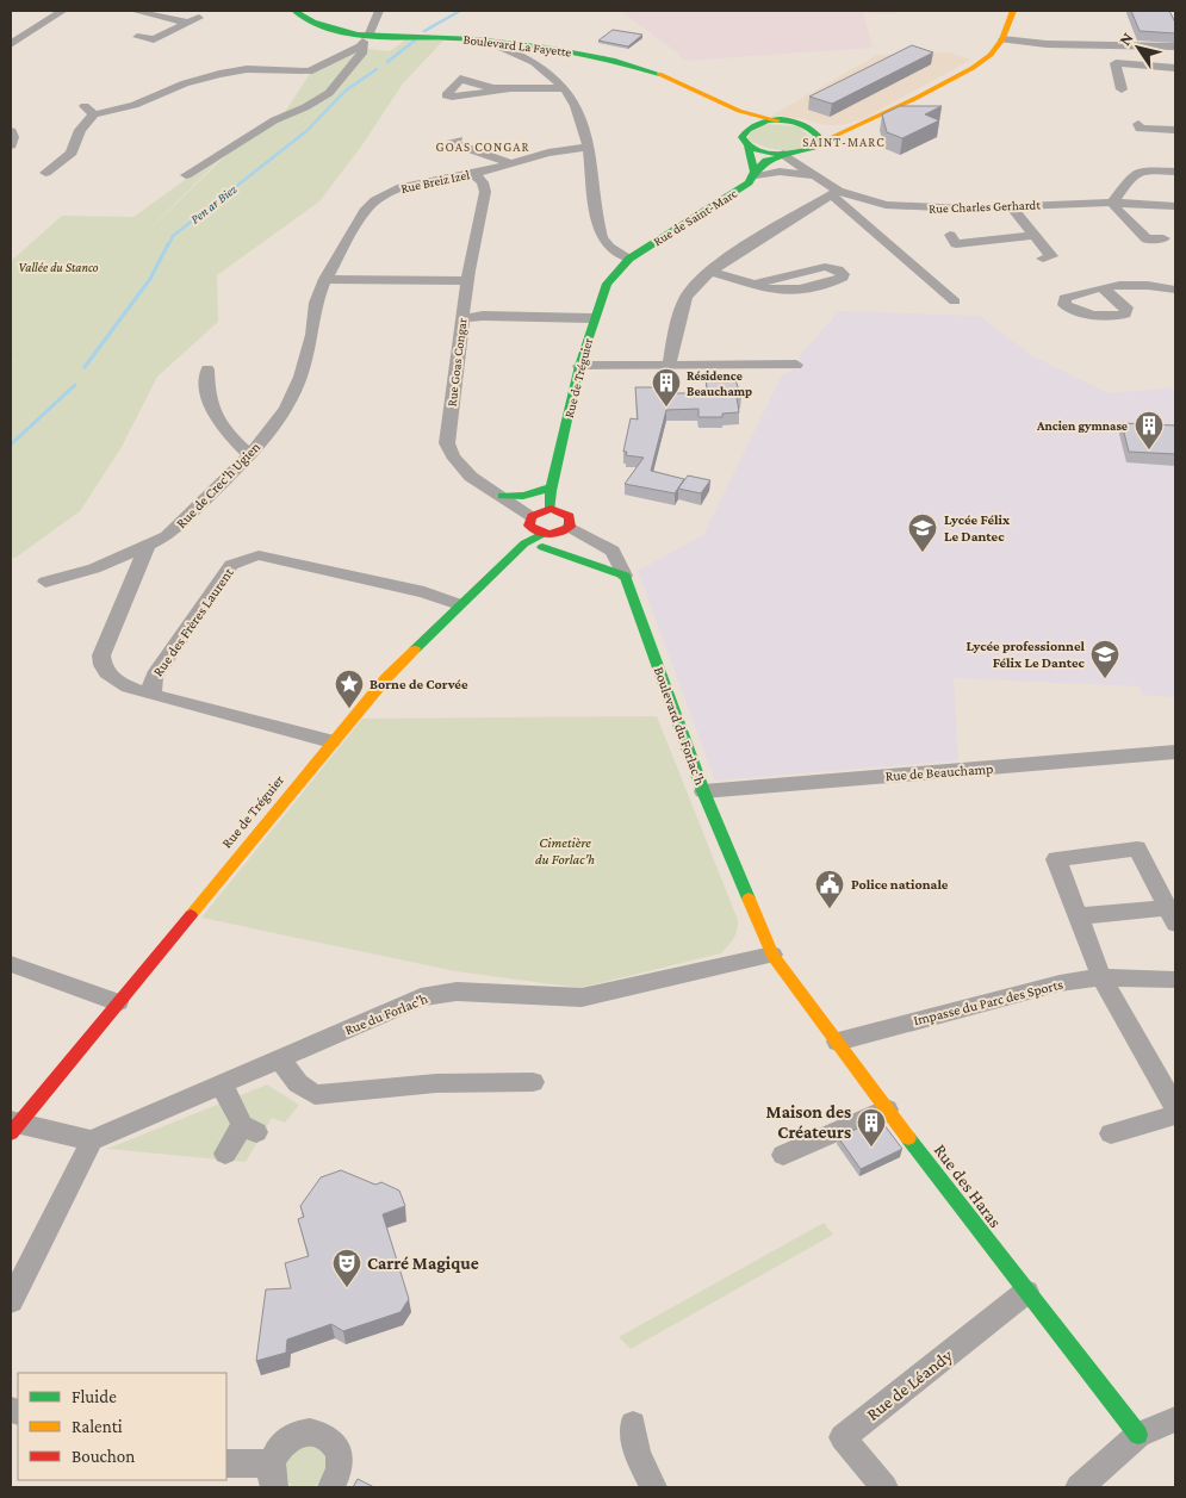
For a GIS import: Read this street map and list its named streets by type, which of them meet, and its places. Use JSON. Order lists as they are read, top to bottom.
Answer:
{
  "streets": {
    "main road": [
      "Boulevard La Fayette",
      "Rue de Saint-Marc",
      "Rue de Tréguier",
      "Boulevard du Forlac'h",
      "Rue des Haras"
    ],
    "street": [
      "Rue Breiz Izel",
      "Rue Charles Gerhardt",
      "Rue Goas Congar",
      "Rue de Crec'h Ugien",
      "Rue des Frères Laurent",
      "Rue de Beauchamp",
      "Impasse du Parc des Sports",
      "Rue du Forlac'h",
      "Rue de Léandy"
    ]
  },
  "crossings": [
    ["Rue Breiz Izel", "Rue Goas Congar"],
    ["Rue Breiz Izel", "Rue de Crec'h Ugien"],
    ["Rue Charles Gerhardt", "Rue de Saint-Marc"],
    ["Rue de Saint-Marc", "Rue de Tréguier"],
    ["Rue de Tréguier", "Rue des Frères Laurent"],
    ["Rue de Tréguier", "Boulevard du Forlac'h"],
    ["Boulevard du Forlac'h", "Rue de Beauchamp"],
    ["Boulevard du Forlac'h", "Rue du Forlac'h"],
    ["Boulevard du Forlac'h", "Rue des Haras"],
    ["Impasse du Parc des Sports", "Rue des Haras"],
    ["Rue du Forlac'h", "Rue des Haras"],
    ["Rue des Haras", "Rue de Léandy"]
  ],
  "districts": ["SAINT-MARC", "GOAS CONGAR"],
  "water": ["Pen ar Biez"],
  "parks": ["Vallée du Stanco", "Cimetière du Forlac’h"],
  "places": {
    "building": ["Résidence Beauchamp", "Ancien gymnase", "Maison des Créateurs"],
    "school or university": ["Lycée Félix Le Dantec", "Lycée professionnel Félix Le Dantec"],
    "place": ["Borne de Corvée"],
    "public building": ["Police nationale"],
    "theatre": ["Carré Magique"]
  },
  "legend": ["Fluide", "Ralenti", "Bouchon"],
  "north": "top left"
}
